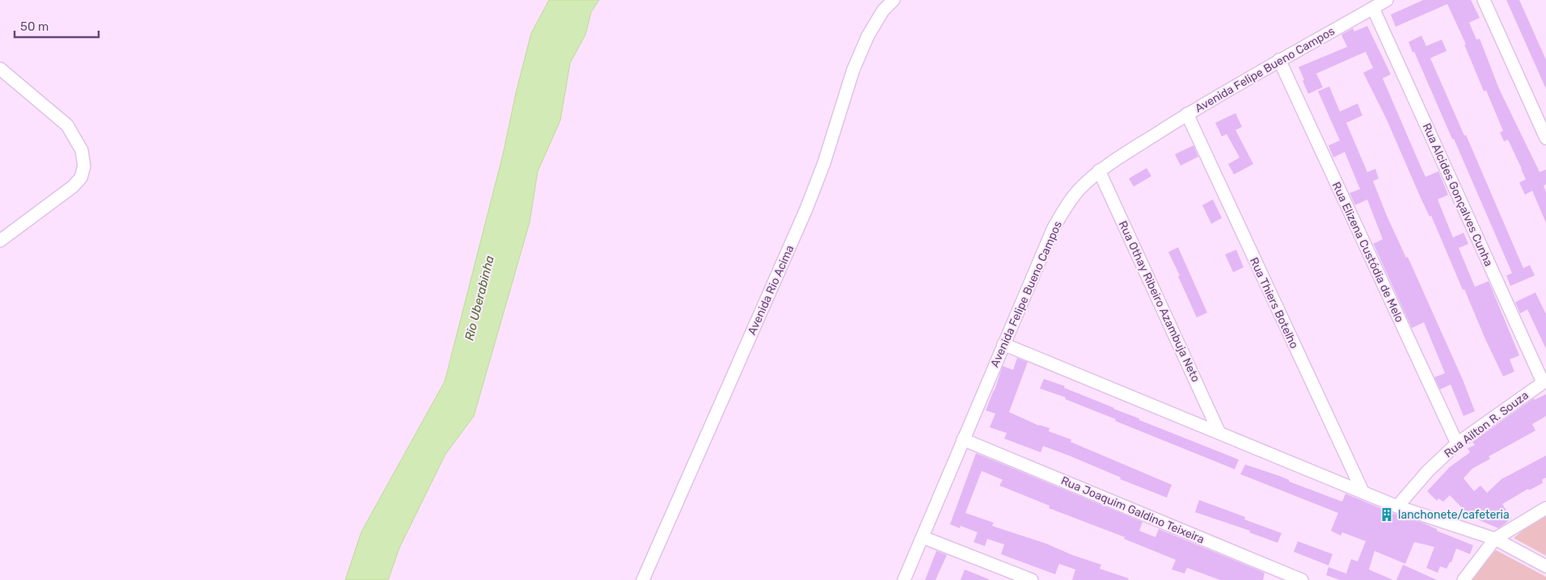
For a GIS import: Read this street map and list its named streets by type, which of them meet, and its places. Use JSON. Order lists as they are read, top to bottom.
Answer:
{
  "streets": {
    "street": [
      "Avenida Felipe Bueno Campos",
      "Rua Alcides Gonçalves Cunha",
      "Rua Elizena Custódia de Melo",
      "Avenida Rio Acima",
      "Rua Othay Ribeiro Azambuja Neto",
      "Rua Thiers Botelho",
      "Rua Ailton R. Souza",
      "Rua Joaquim Galdino Teixeira"
    ]
  },
  "crossings": [
    ["Avenida Felipe Bueno Campos", "Rua Alcides Gonçalves Cunha"],
    ["Avenida Felipe Bueno Campos", "Rua Elizena Custódia de Melo"],
    ["Avenida Felipe Bueno Campos", "Rua Othay Ribeiro Azambuja Neto"],
    ["Avenida Felipe Bueno Campos", "Rua Thiers Botelho"],
    ["Avenida Felipe Bueno Campos", "Rua Joaquim Galdino Teixeira"],
    ["Rua Alcides Gonçalves Cunha", "Rua Ailton R. Souza"],
    ["Rua Elizena Custódia de Melo", "Rua Ailton R. Souza"]
  ],
  "water": ["Rio Uberabinha"],
  "places": {
    "building": ["lanchonete/cafeteria"]
  },
  "scale_bar": "50 m"
}
